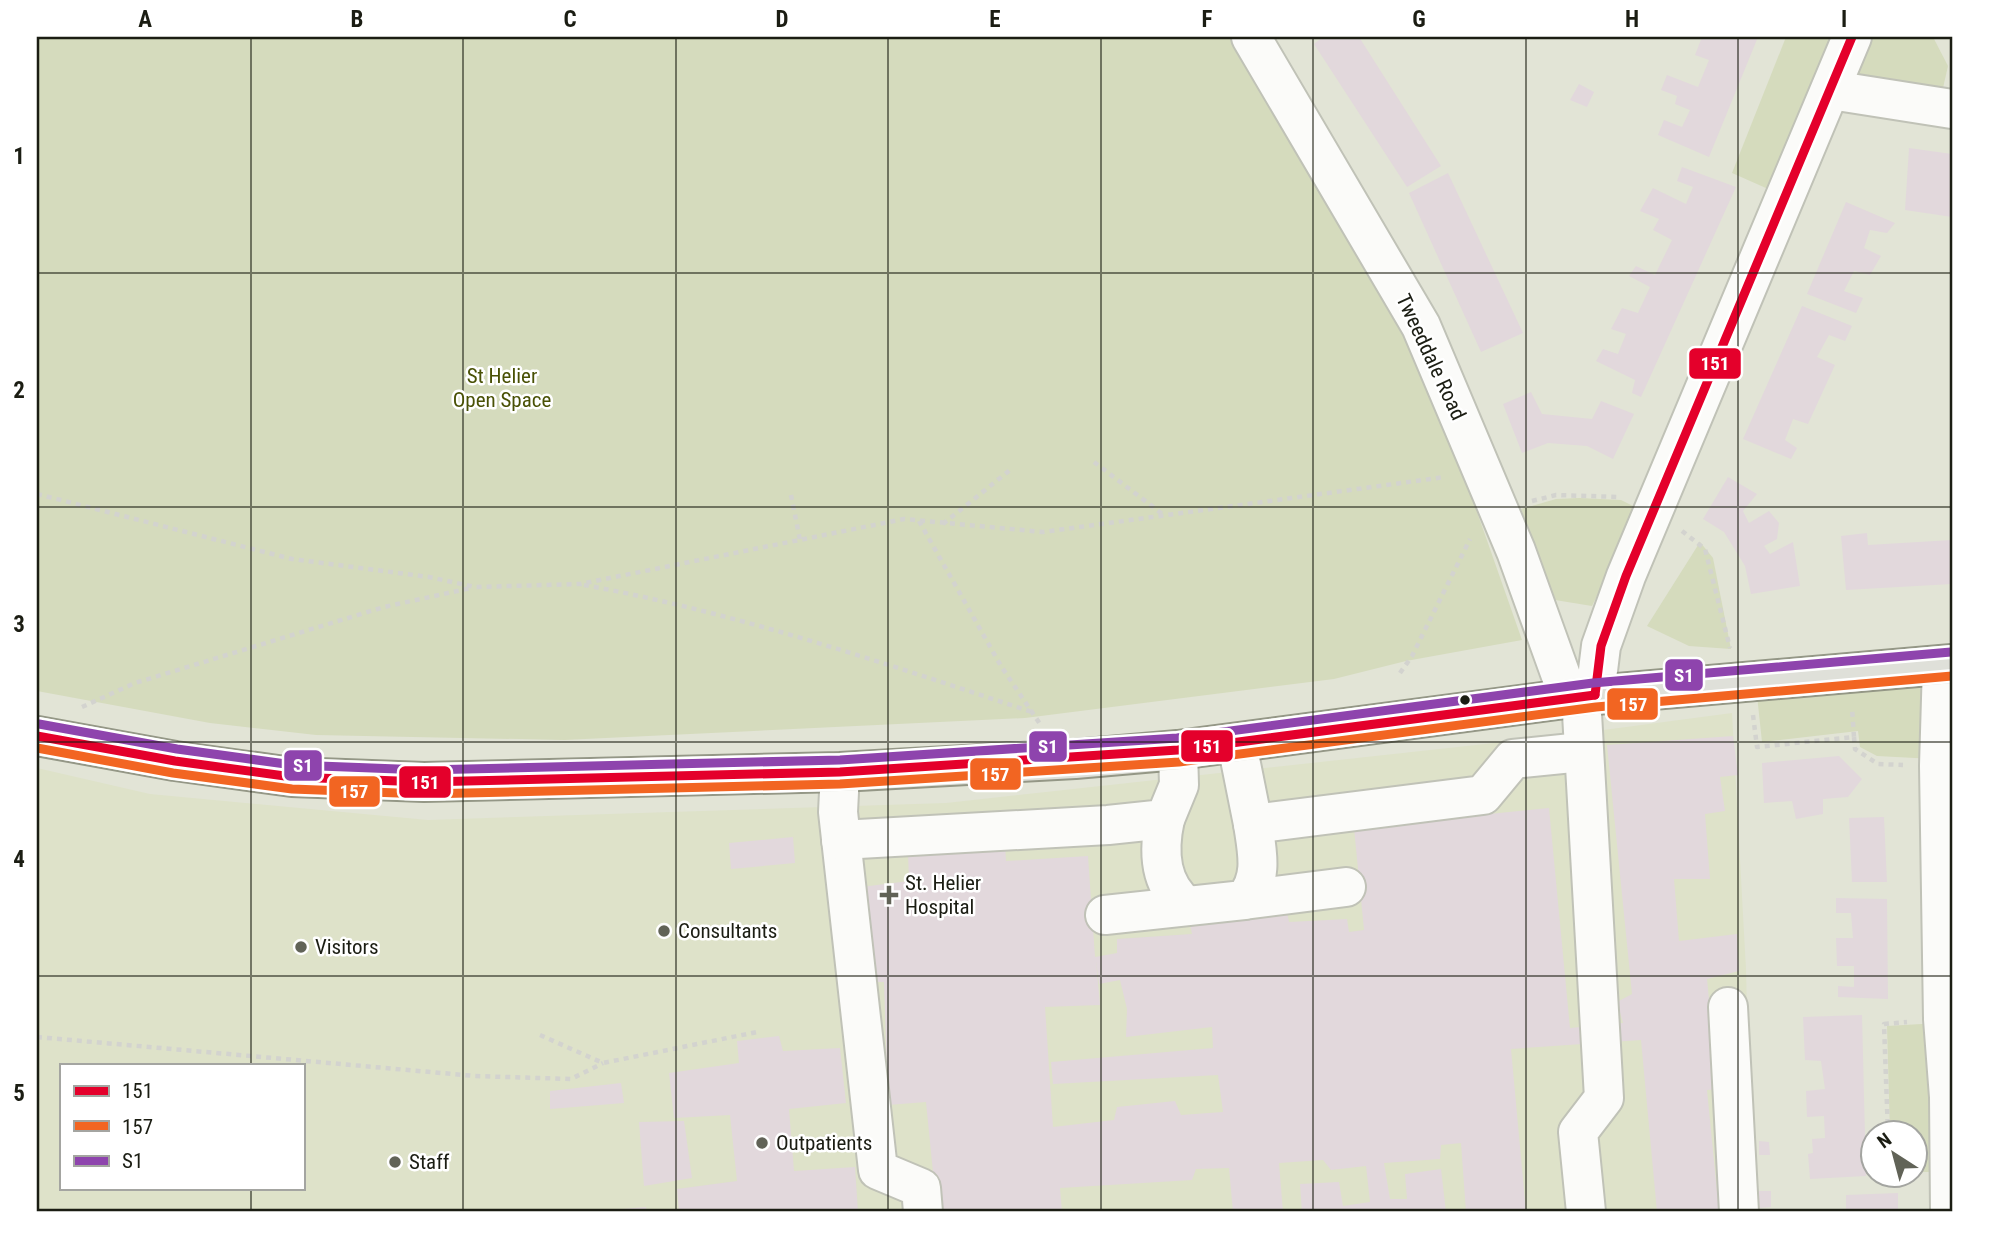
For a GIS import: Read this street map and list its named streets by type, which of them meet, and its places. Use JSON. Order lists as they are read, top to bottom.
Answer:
{
  "streets": {
    "street": ["Tweeddale Road"]
  },
  "parks": ["St Helier Open Space"],
  "places": {
    "health": ["St. Helier Hospital"],
    "other": [
      "Consultants",
      "Visitors",
      "Outpatients",
      "Staff"
    ]
  },
  "lines": ["transit line 151", "transit line S1", "transit line 157"],
  "legend": ["151", "157", "S1"],
  "north": "top left",
  "grid": {
    "columns": [
      "A",
      "B",
      "C",
      "D",
      "E",
      "F",
      "G",
      "H",
      "I"
    ],
    "rows": [
      "1",
      "2",
      "3",
      "4",
      "5"
    ]
  }
}
